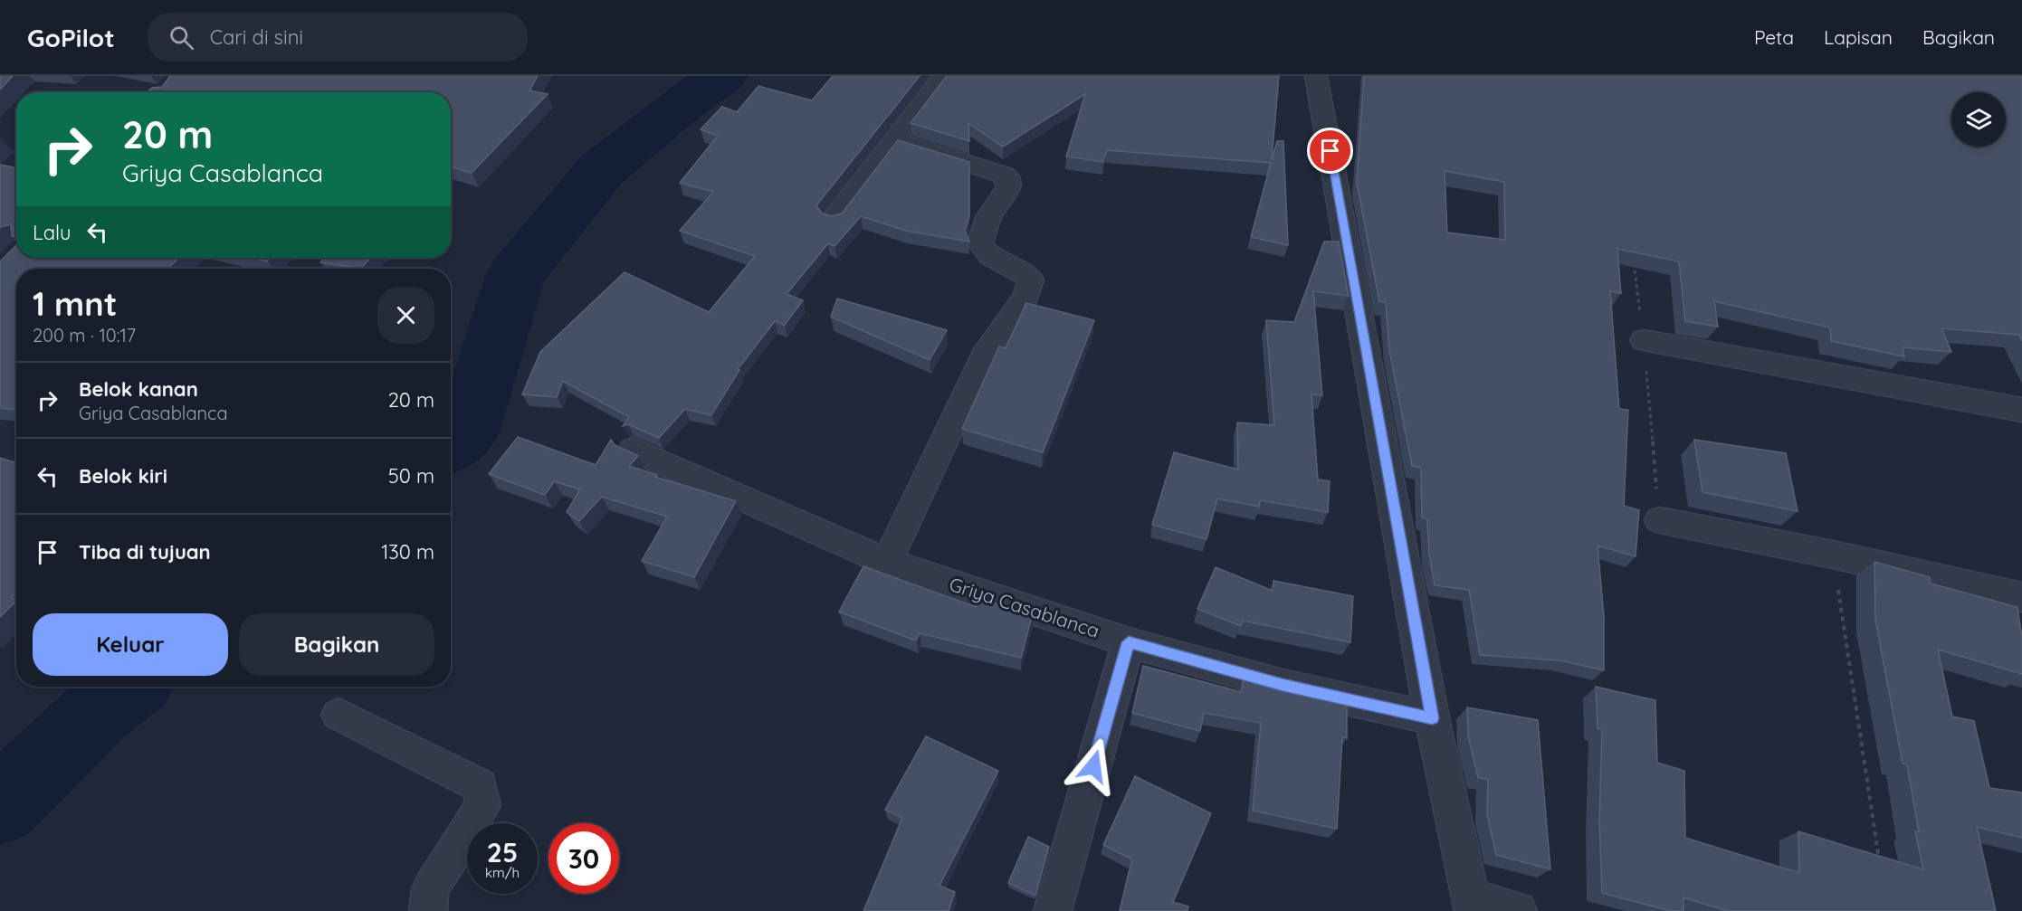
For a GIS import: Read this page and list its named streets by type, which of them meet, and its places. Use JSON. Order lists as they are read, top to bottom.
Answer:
{
  "streets": {
    "street": ["Griya Casablanca"]
  },
  "page": {
    "header": "GoPilot",
    "search": "Cari di sini",
    "nav": ["Peta", "Lapisan", "Bagikan"],
    "turn": ["20 m", "Griya Casablanca"],
    "then": "Lalu",
    "heading": ["1 mnt", "200 m · 10:17"],
    "list": [
      {
        "name": "Belok kanan",
        "note": "Griya Casablanca",
        "value": "20 m"
      },
      {
        "name": "Belok kiri",
        "value": "50 m"
      },
      {
        "name": "Tiba di tujuan",
        "value": "130 m"
      }
    ],
    "buttons": ["Keluar", "Bagikan"],
    "speed": "25 km/h",
    "limit": "30"
  }
}
